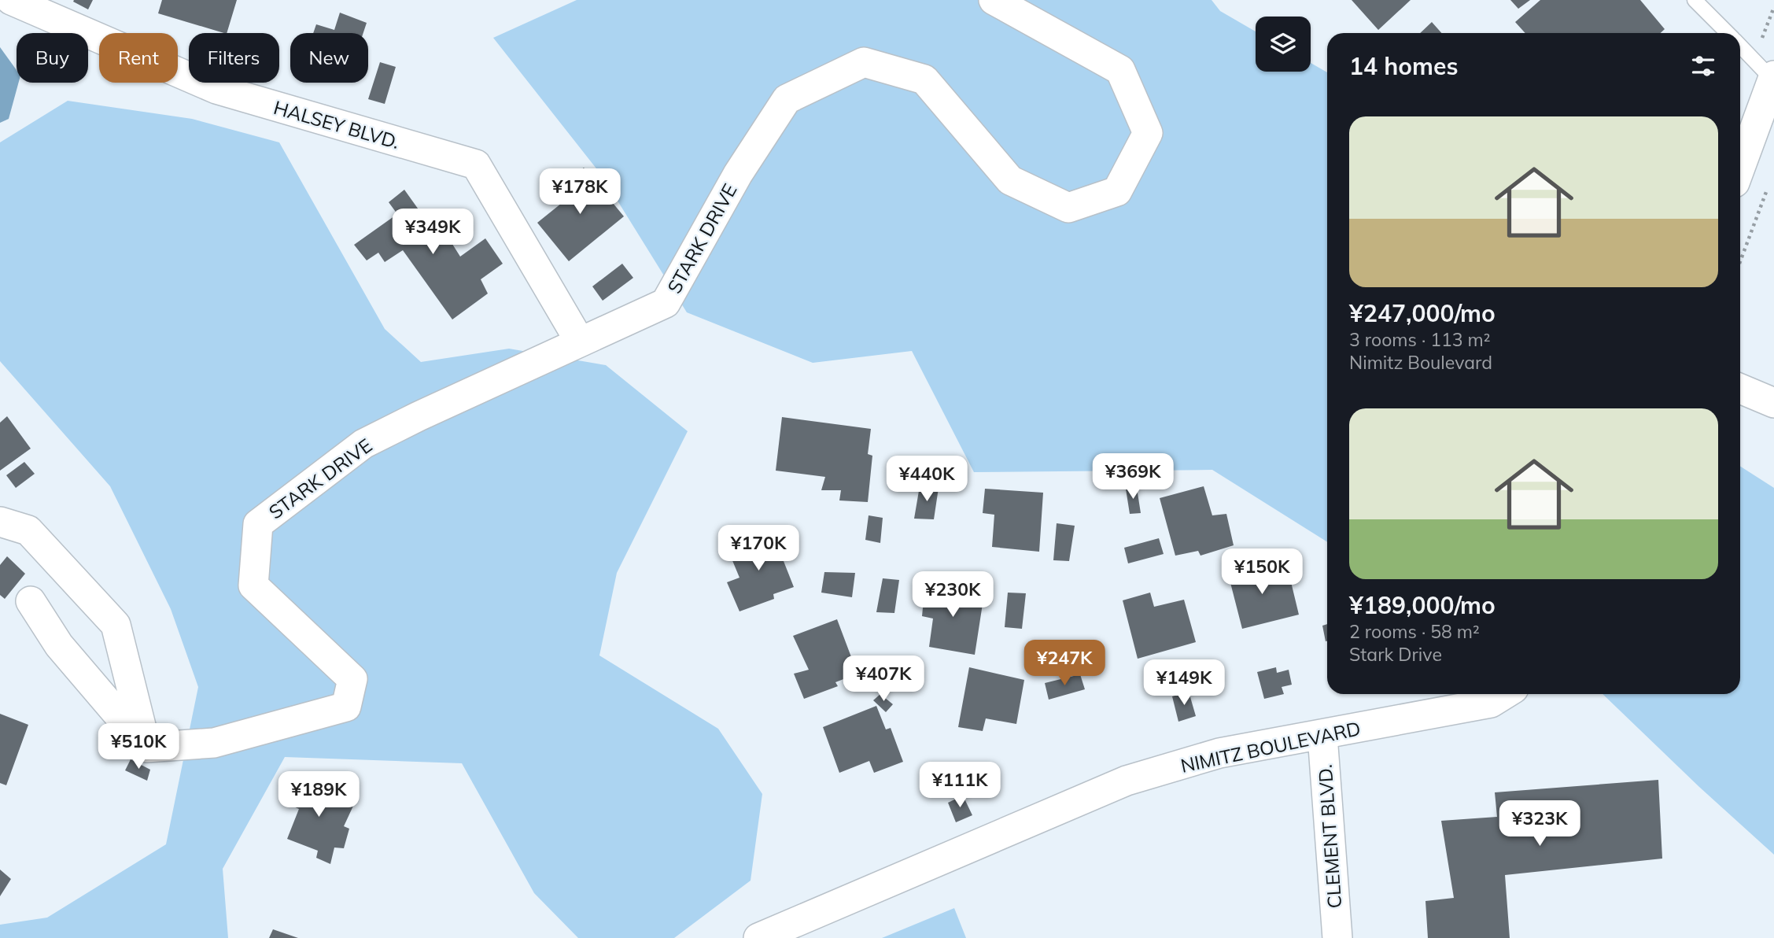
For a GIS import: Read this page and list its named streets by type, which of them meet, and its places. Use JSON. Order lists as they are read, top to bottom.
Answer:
{
  "streets": {
    "street": [
      "HALSEY BLVD.",
      "STARK DRIVE",
      "NIMITZ BOULEVARD",
      "CLEMENT BLVD."
    ]
  },
  "crossings": [
    ["HALSEY BLVD.", "STARK DRIVE"],
    ["NIMITZ BOULEVARD", "CLEMENT BLVD."]
  ],
  "page": {
    "chip": [
      "Buy",
      "Rent",
      "Filters",
      "New"
    ],
    "heading": "14 homes",
    "list": [
      {
        "name": "¥247,000/mo",
        "note": "3 rooms · 113 m² · Nimitz Boulevard"
      },
      {
        "name": "¥189,000/mo",
        "note": "2 rooms · 58 m² · Stark Drive"
      }
    ],
    "price": [
      "¥178K",
      "¥349K",
      "¥369K",
      "¥440K",
      "¥170K",
      "¥150K",
      "¥230K",
      "¥247K",
      "¥407K",
      "¥149K",
      "¥510K",
      "¥111K",
      "¥189K",
      "¥323K"
    ]
  }
}
